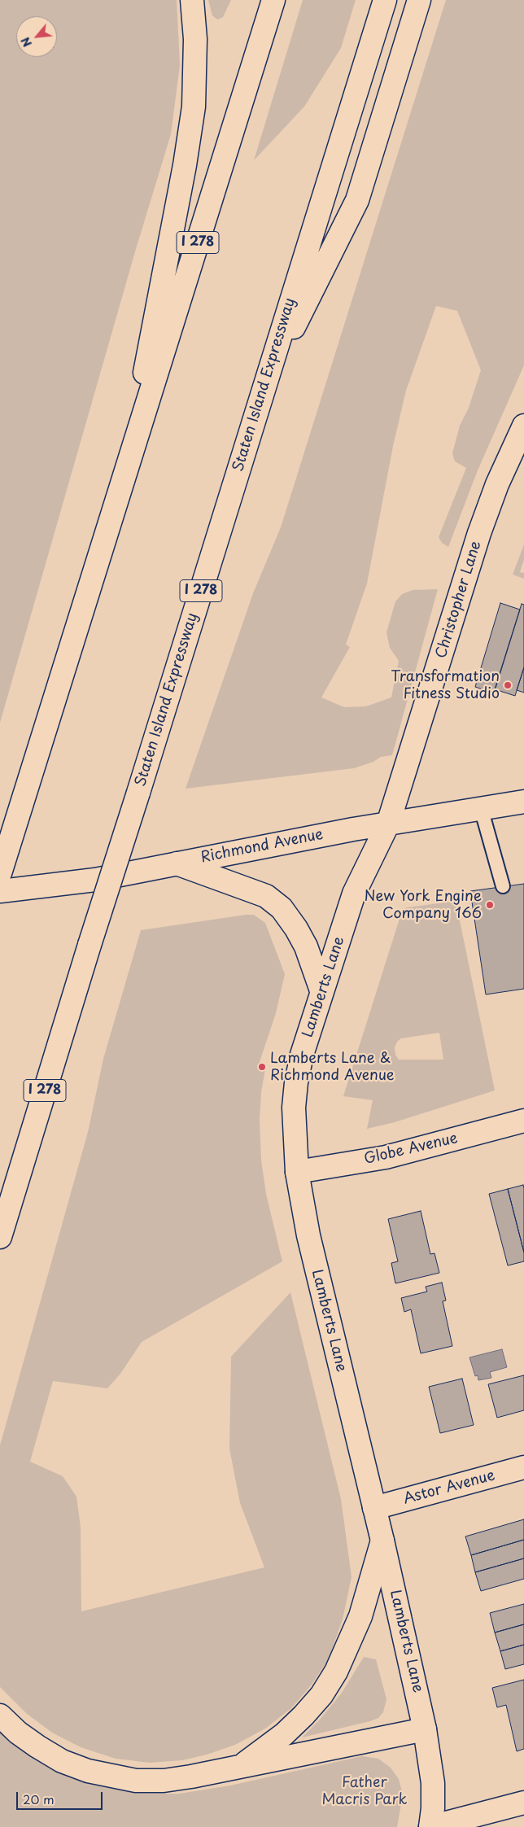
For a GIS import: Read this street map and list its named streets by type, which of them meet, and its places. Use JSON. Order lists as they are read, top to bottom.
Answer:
{
  "streets": {
    "main road": [
      "I 278",
      "Staten Island Expressway",
      "Christopher Lane",
      "Richmond Avenue",
      "Lamberts Lane",
      "Globe Avenue",
      "Astor Avenue"
    ]
  },
  "crossings": [
    ["Christopher Lane", "Richmond Avenue"],
    ["Christopher Lane", "Lamberts Lane"],
    ["Richmond Avenue", "Lamberts Lane"],
    ["Lamberts Lane", "Globe Avenue"],
    ["Lamberts Lane", "Astor Avenue"]
  ],
  "parks": ["Father Macris Park"],
  "places": ["Transformation Fitness Studio", "New York Engine Company 166", "Lamberts Lane & Richmond Avenue"],
  "scale_bar": "20 m",
  "north": "bottom left"
}
